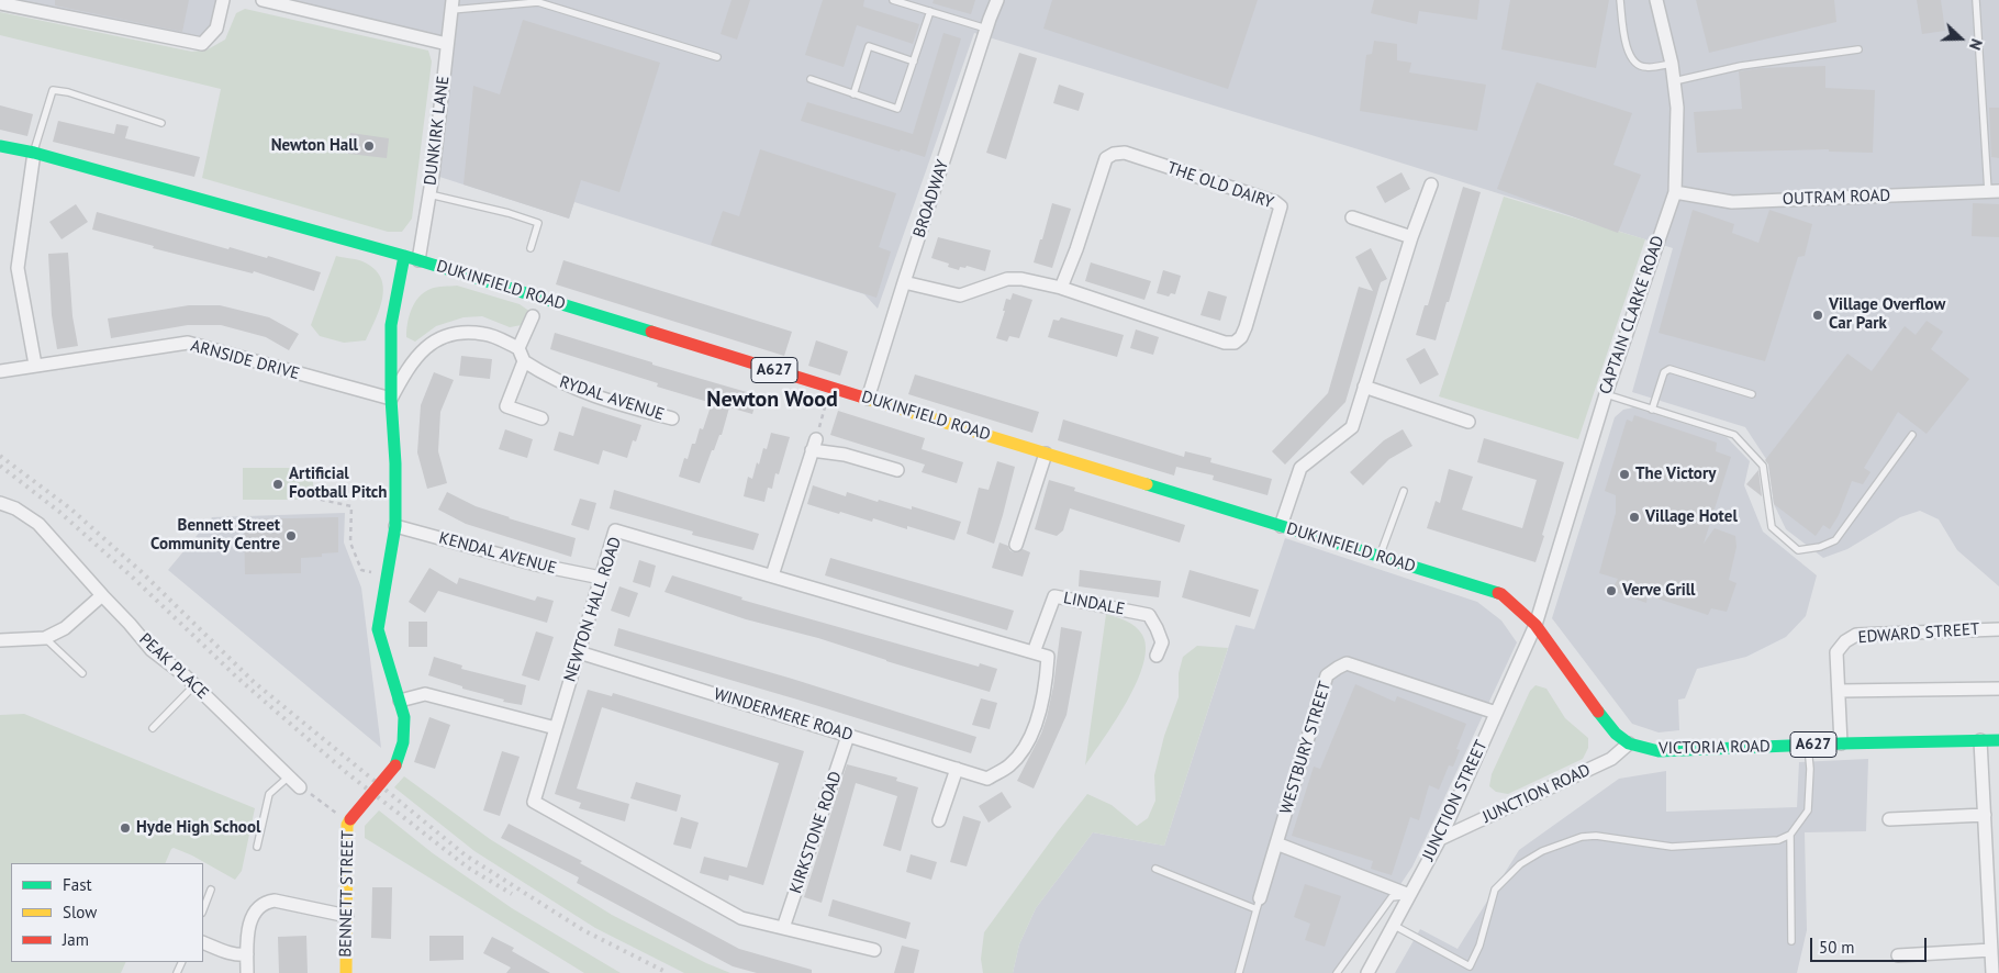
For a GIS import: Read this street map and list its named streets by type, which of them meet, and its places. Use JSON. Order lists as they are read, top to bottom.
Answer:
{
  "streets": {
    "main road": [
      "DUKINFIELD ROAD",
      "A627",
      "VICTORIA ROAD",
      "BENNETT STREET"
    ],
    "street": [
      "DUNKIRK LANE",
      "THE OLD DAIRY",
      "OUTRAM ROAD",
      "BROADWAY",
      "CAPTAIN CLARKE ROAD",
      "ARNSIDE DRIVE",
      "RYDAL AVENUE",
      "KENDAL AVENUE",
      "LINDALE",
      "NEWTON HALL ROAD",
      "EDWARD STREET",
      "PEAK PLACE",
      "WINDERMERE ROAD",
      "WESTBURY STREET",
      "JUNCTION ROAD",
      "JUNCTION STREET",
      "KIRKSTONE ROAD"
    ]
  },
  "crossings": [
    ["DUNKIRK LANE", "DUKINFIELD ROAD"],
    ["THE OLD DAIRY", "BROADWAY"],
    ["OUTRAM ROAD", "CAPTAIN CLARKE ROAD"],
    ["BROADWAY", "DUKINFIELD ROAD"],
    ["DUKINFIELD ROAD", "CAPTAIN CLARKE ROAD"],
    ["DUKINFIELD ROAD", "VICTORIA ROAD"],
    ["DUKINFIELD ROAD", "JUNCTION ROAD"],
    ["DUKINFIELD ROAD", "JUNCTION STREET"],
    ["CAPTAIN CLARKE ROAD", "JUNCTION STREET"],
    ["KENDAL AVENUE", "NEWTON HALL ROAD"],
    ["LINDALE", "NEWTON HALL ROAD"],
    ["LINDALE", "WINDERMERE ROAD"],
    ["NEWTON HALL ROAD", "WINDERMERE ROAD"],
    ["NEWTON HALL ROAD", "KIRKSTONE ROAD"],
    ["EDWARD STREET", "VICTORIA ROAD"],
    ["WINDERMERE ROAD", "KIRKSTONE ROAD"],
    ["WESTBURY STREET", "JUNCTION STREET"],
    ["VICTORIA ROAD", "JUNCTION ROAD"],
    ["JUNCTION ROAD", "JUNCTION STREET"]
  ],
  "districts": ["Newton Wood"],
  "places": [
    "Newton Hall",
    "Village Overflow Car Park",
    "The Victory",
    "Artificial Football Pitch",
    "Village Hotel",
    "Bennett Street Community Centre",
    "Verve Grill",
    "Hyde High School"
  ],
  "legend": ["Fast", "Slow", "Jam"],
  "scale_bar": "50 m",
  "north": "right"
}
